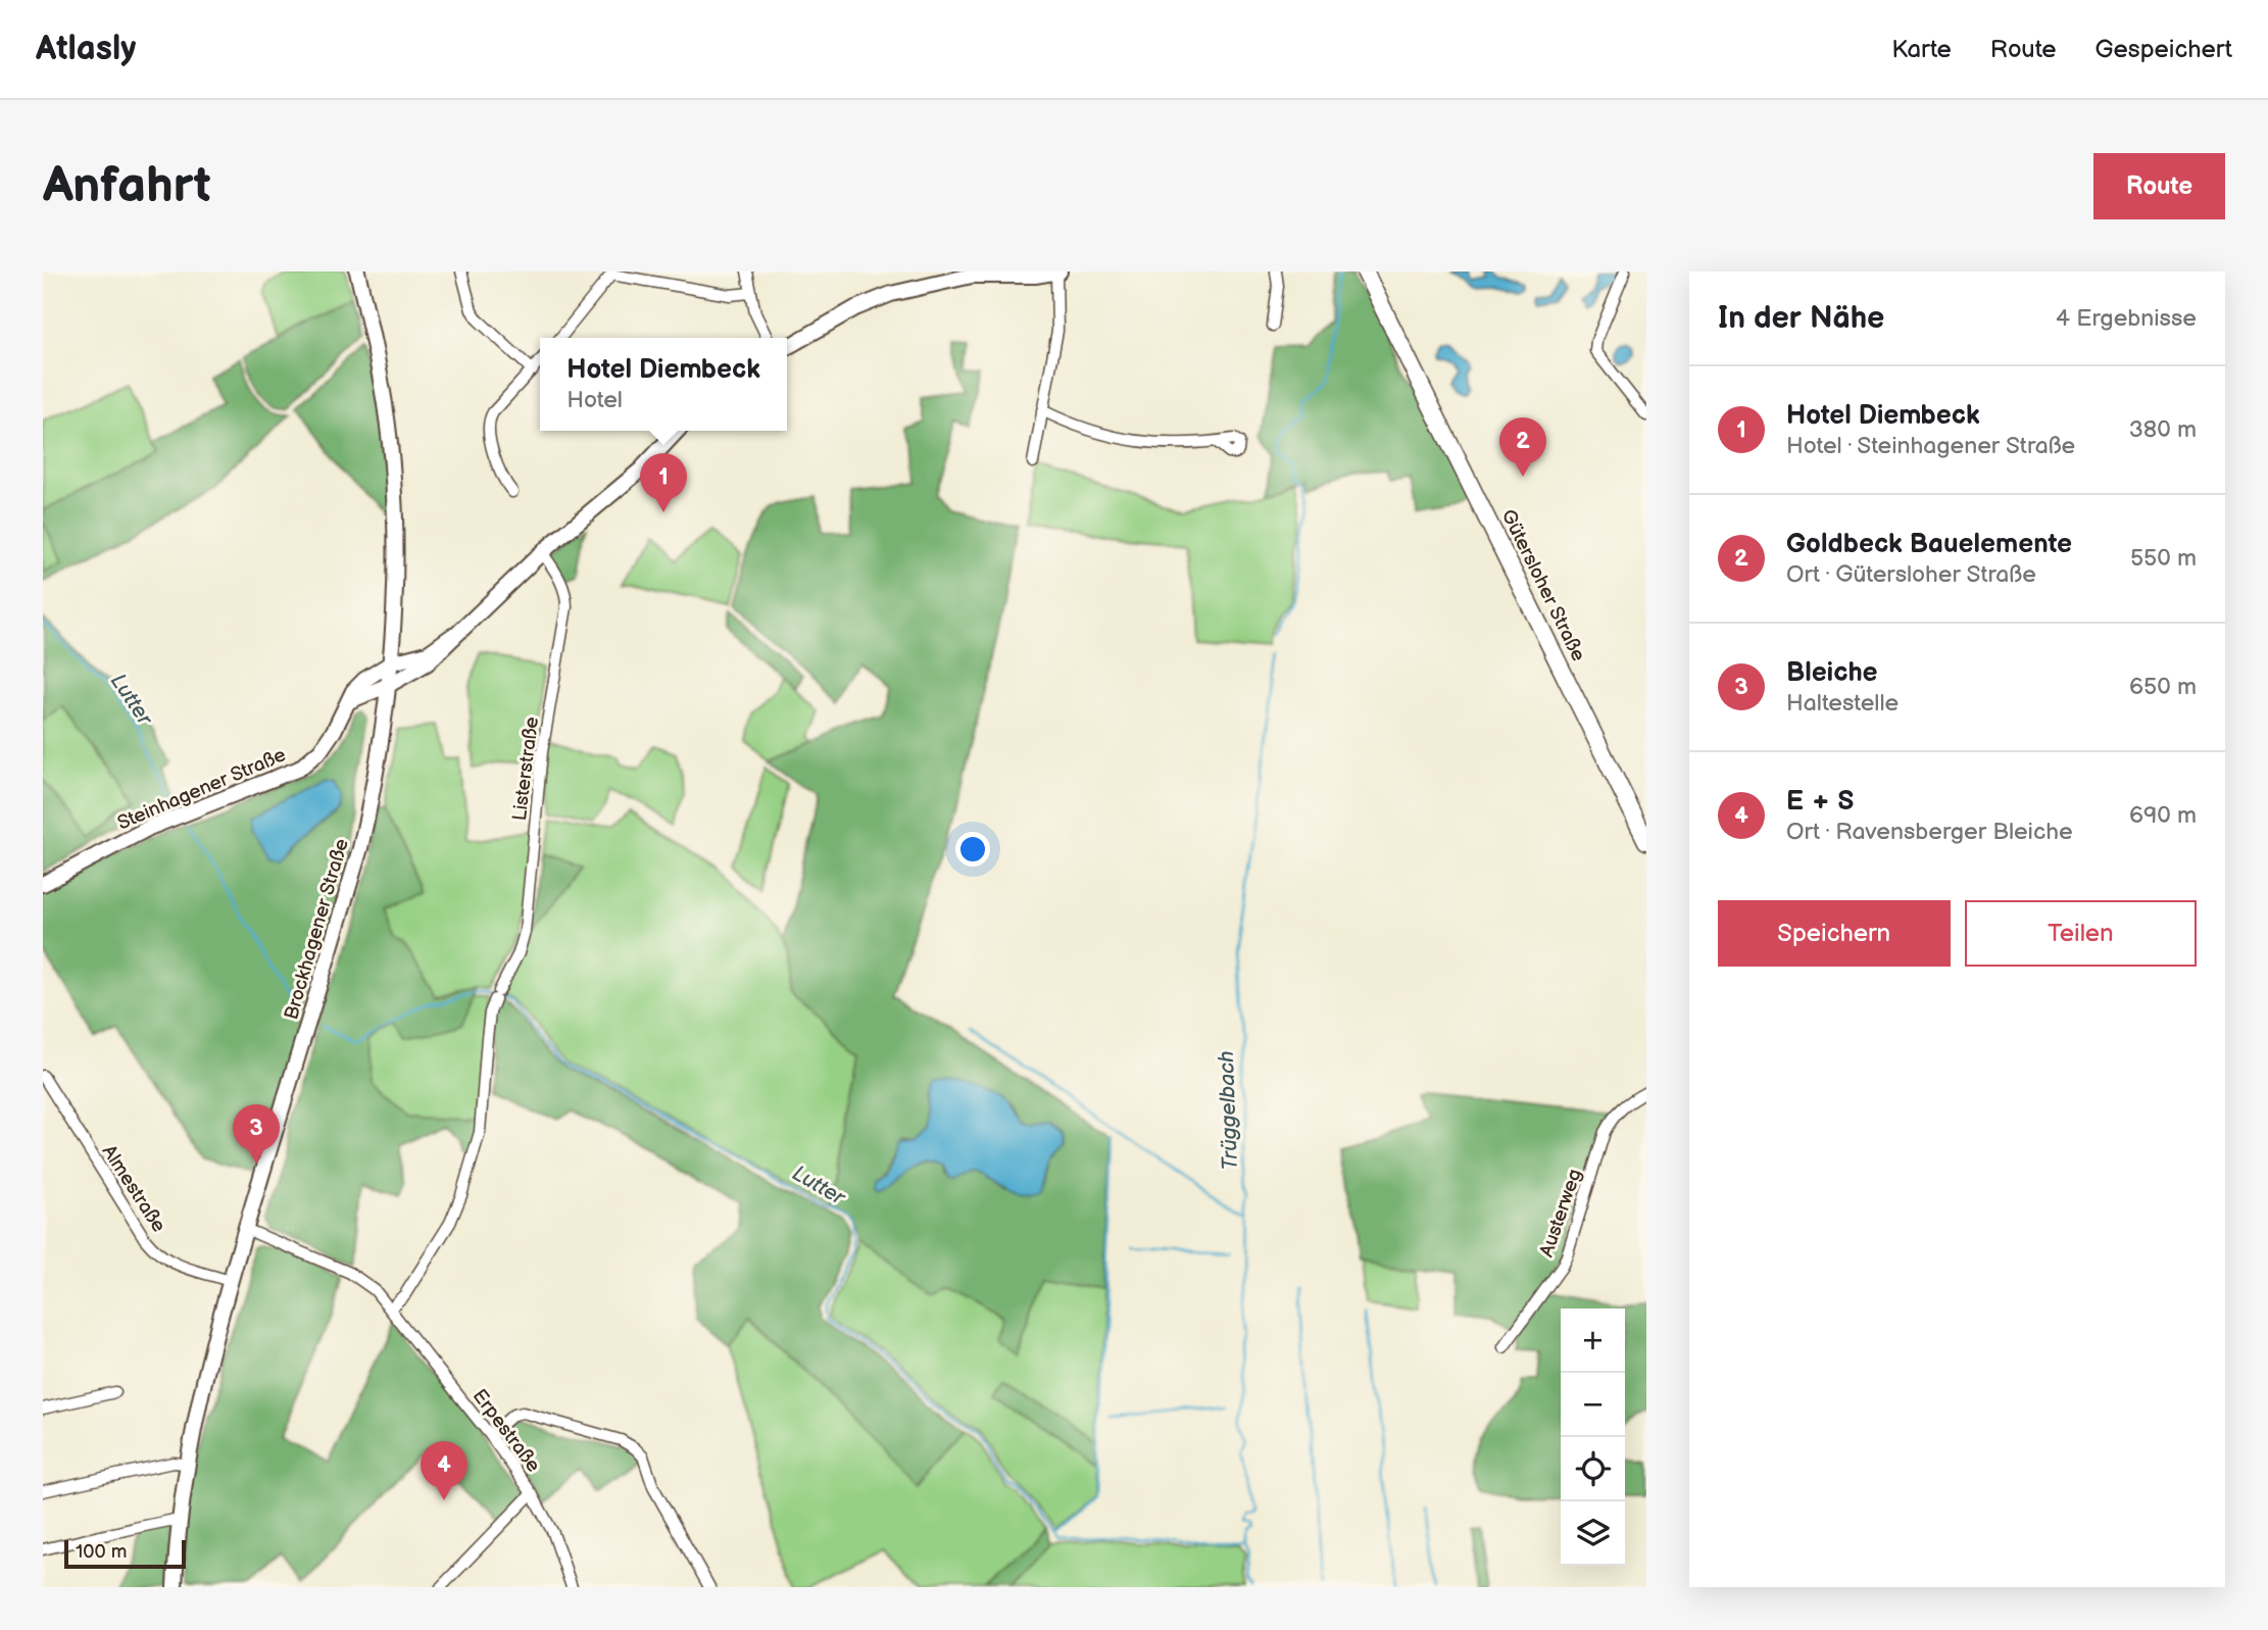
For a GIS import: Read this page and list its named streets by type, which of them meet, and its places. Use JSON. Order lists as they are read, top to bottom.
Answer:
{
  "streets": {
    "main road": ["Gütersloher Straße", "Steinhagener Straße", "Brockhagener Straße"],
    "street": [
      "Listerstraße",
      "Almestraße",
      "Austerweg",
      "Erpestraße"
    ]
  },
  "crossings": [
    ["Listerstraße", "Steinhagener Straße"],
    ["Listerstraße", "Erpestraße"],
    ["Steinhagener Straße", "Brockhagener Straße"],
    ["Brockhagener Straße", "Almestraße"],
    ["Brockhagener Straße", "Erpestraße"]
  ],
  "water": ["Lutter", "Trüggelbach"],
  "scale_bar": "100 m",
  "page": {
    "header": "Atlasly",
    "nav": ["Karte", "Route", "Gespeichert"],
    "buttons": [
      "Route",
      ["Speichern", "Teilen"]
    ],
    "title": "Anfahrt",
    "heading": ["In der Nähe", "4 Ergebnisse"],
    "popup": ["Hotel Diembeck", "Hotel"],
    "list": [
      {
        "mark": "1",
        "name": "Hotel Diembeck",
        "note": "Hotel · Steinhagener Straße",
        "value": "380 m"
      },
      {
        "mark": "2",
        "name": "Goldbeck Bauelemente",
        "note": "Ort · Gütersloher Straße",
        "value": "550 m"
      },
      {
        "mark": "3",
        "name": "Bleiche",
        "note": "Haltestelle",
        "value": "650 m"
      },
      {
        "mark": "4",
        "name": "E + S",
        "note": "Ort · Ravensberger Bleiche",
        "value": "690 m"
      }
    ],
    "pins": [
      "2",
      "1",
      "3",
      "4"
    ],
    "map_buttons": ["+", "−"],
    "scale": "100 m"
  }
}
